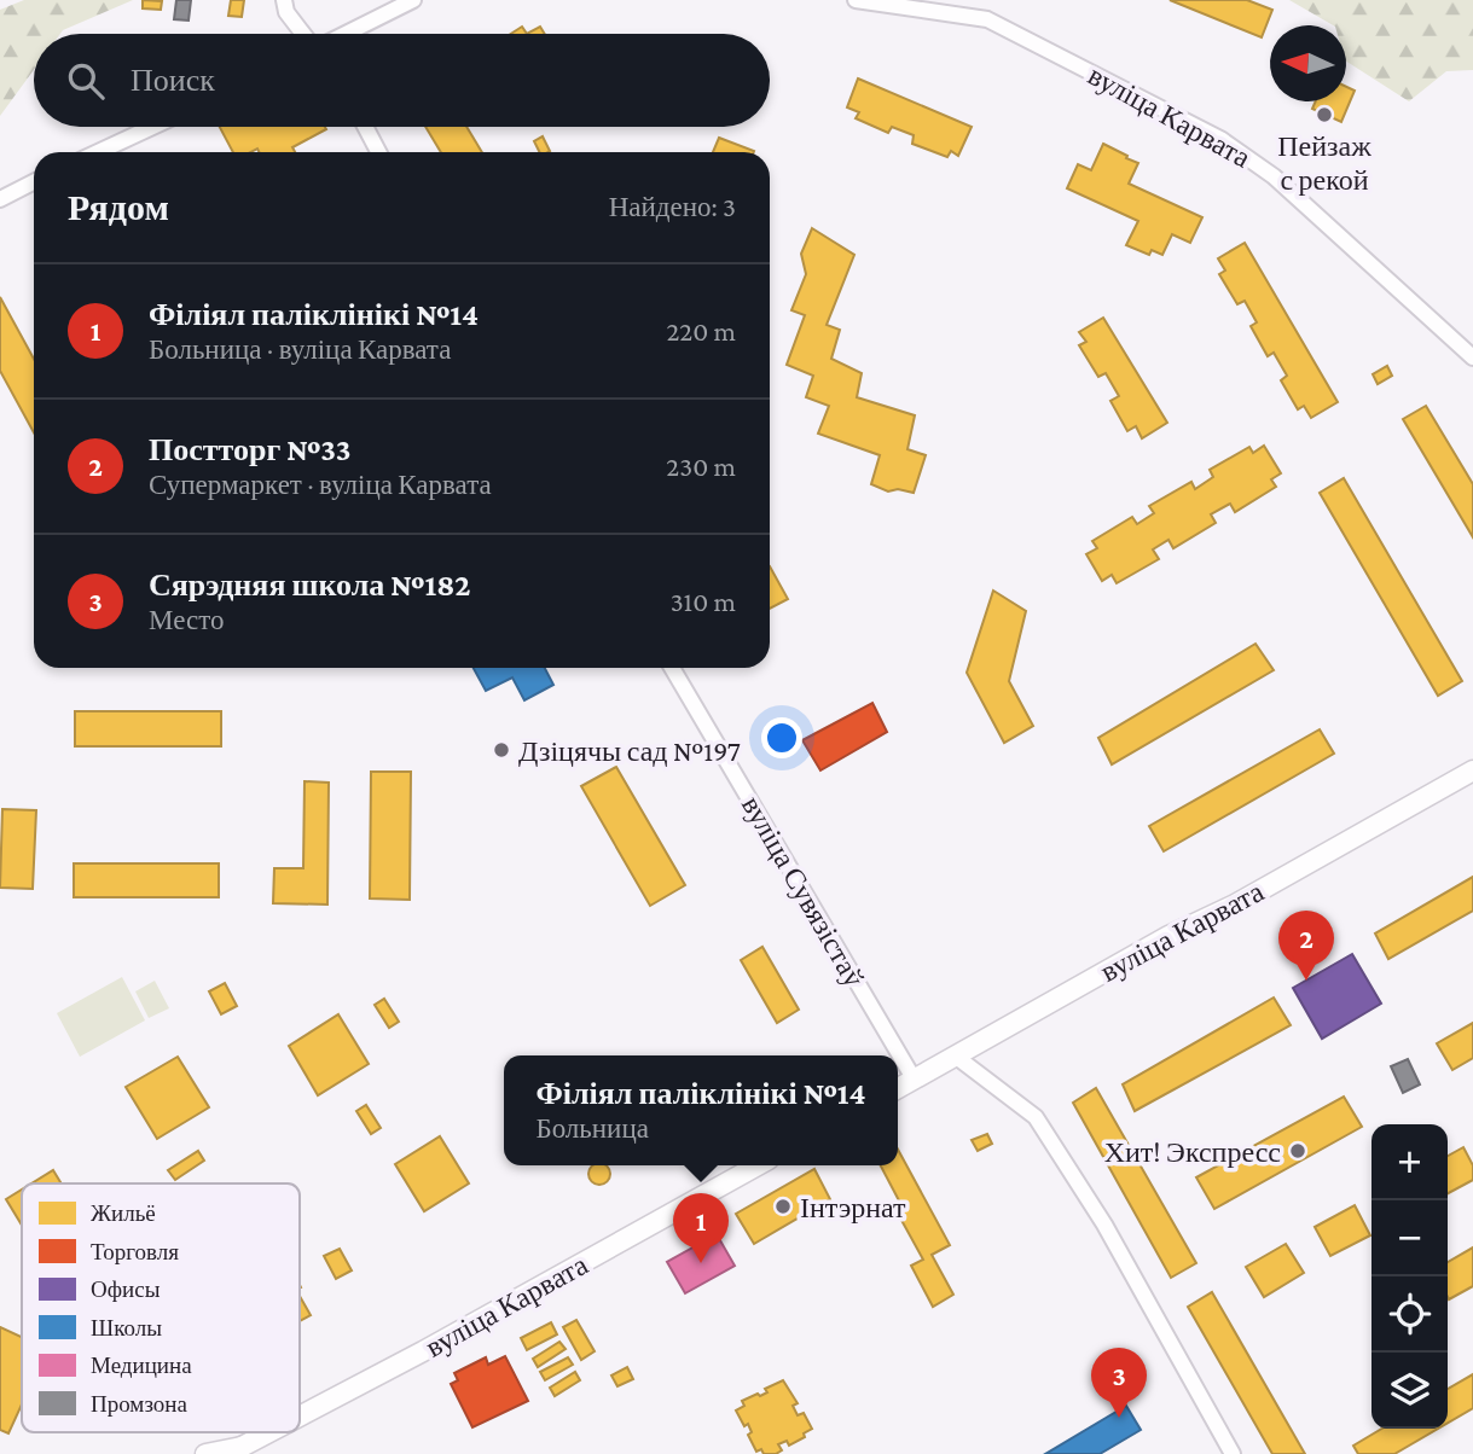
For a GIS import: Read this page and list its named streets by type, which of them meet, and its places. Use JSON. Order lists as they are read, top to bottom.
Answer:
{
  "streets": {
    "street": ["вуліца Карвата", "вуліца Сувязістаў"]
  },
  "crossings": [
    ["вуліца Карвата", "вуліца Сувязістаў"]
  ],
  "places": [
    "Пейзаж с рекой",
    "Дзіцячы сад №197",
    "Хит! Экспресс",
    "Інтэрнат"
  ],
  "legend": [
    "Жильё",
    "Торговля",
    "Офисы",
    "Школы",
    "Медицина",
    "Промзона"
  ],
  "north": "left",
  "page": {
    "search": "Поиск",
    "heading": ["Рядом", "Найдено: 3"],
    "list": [
      {
        "mark": "1",
        "name": "Філіял паліклінікі №14",
        "note": "Больница · вуліца Карвата",
        "value": "220 m"
      },
      {
        "mark": "2",
        "name": "Постторг №33",
        "note": "Супермаркет · вуліца Карвата",
        "value": "230 m"
      },
      {
        "mark": "3",
        "name": "Сярэдняя школа №182",
        "note": "Место",
        "value": "310 m"
      }
    ],
    "pins": ["2", "1", "3"],
    "popup": ["Філіял паліклінікі №14", "Больница"],
    "map_buttons": ["+", "−"]
  }
}
